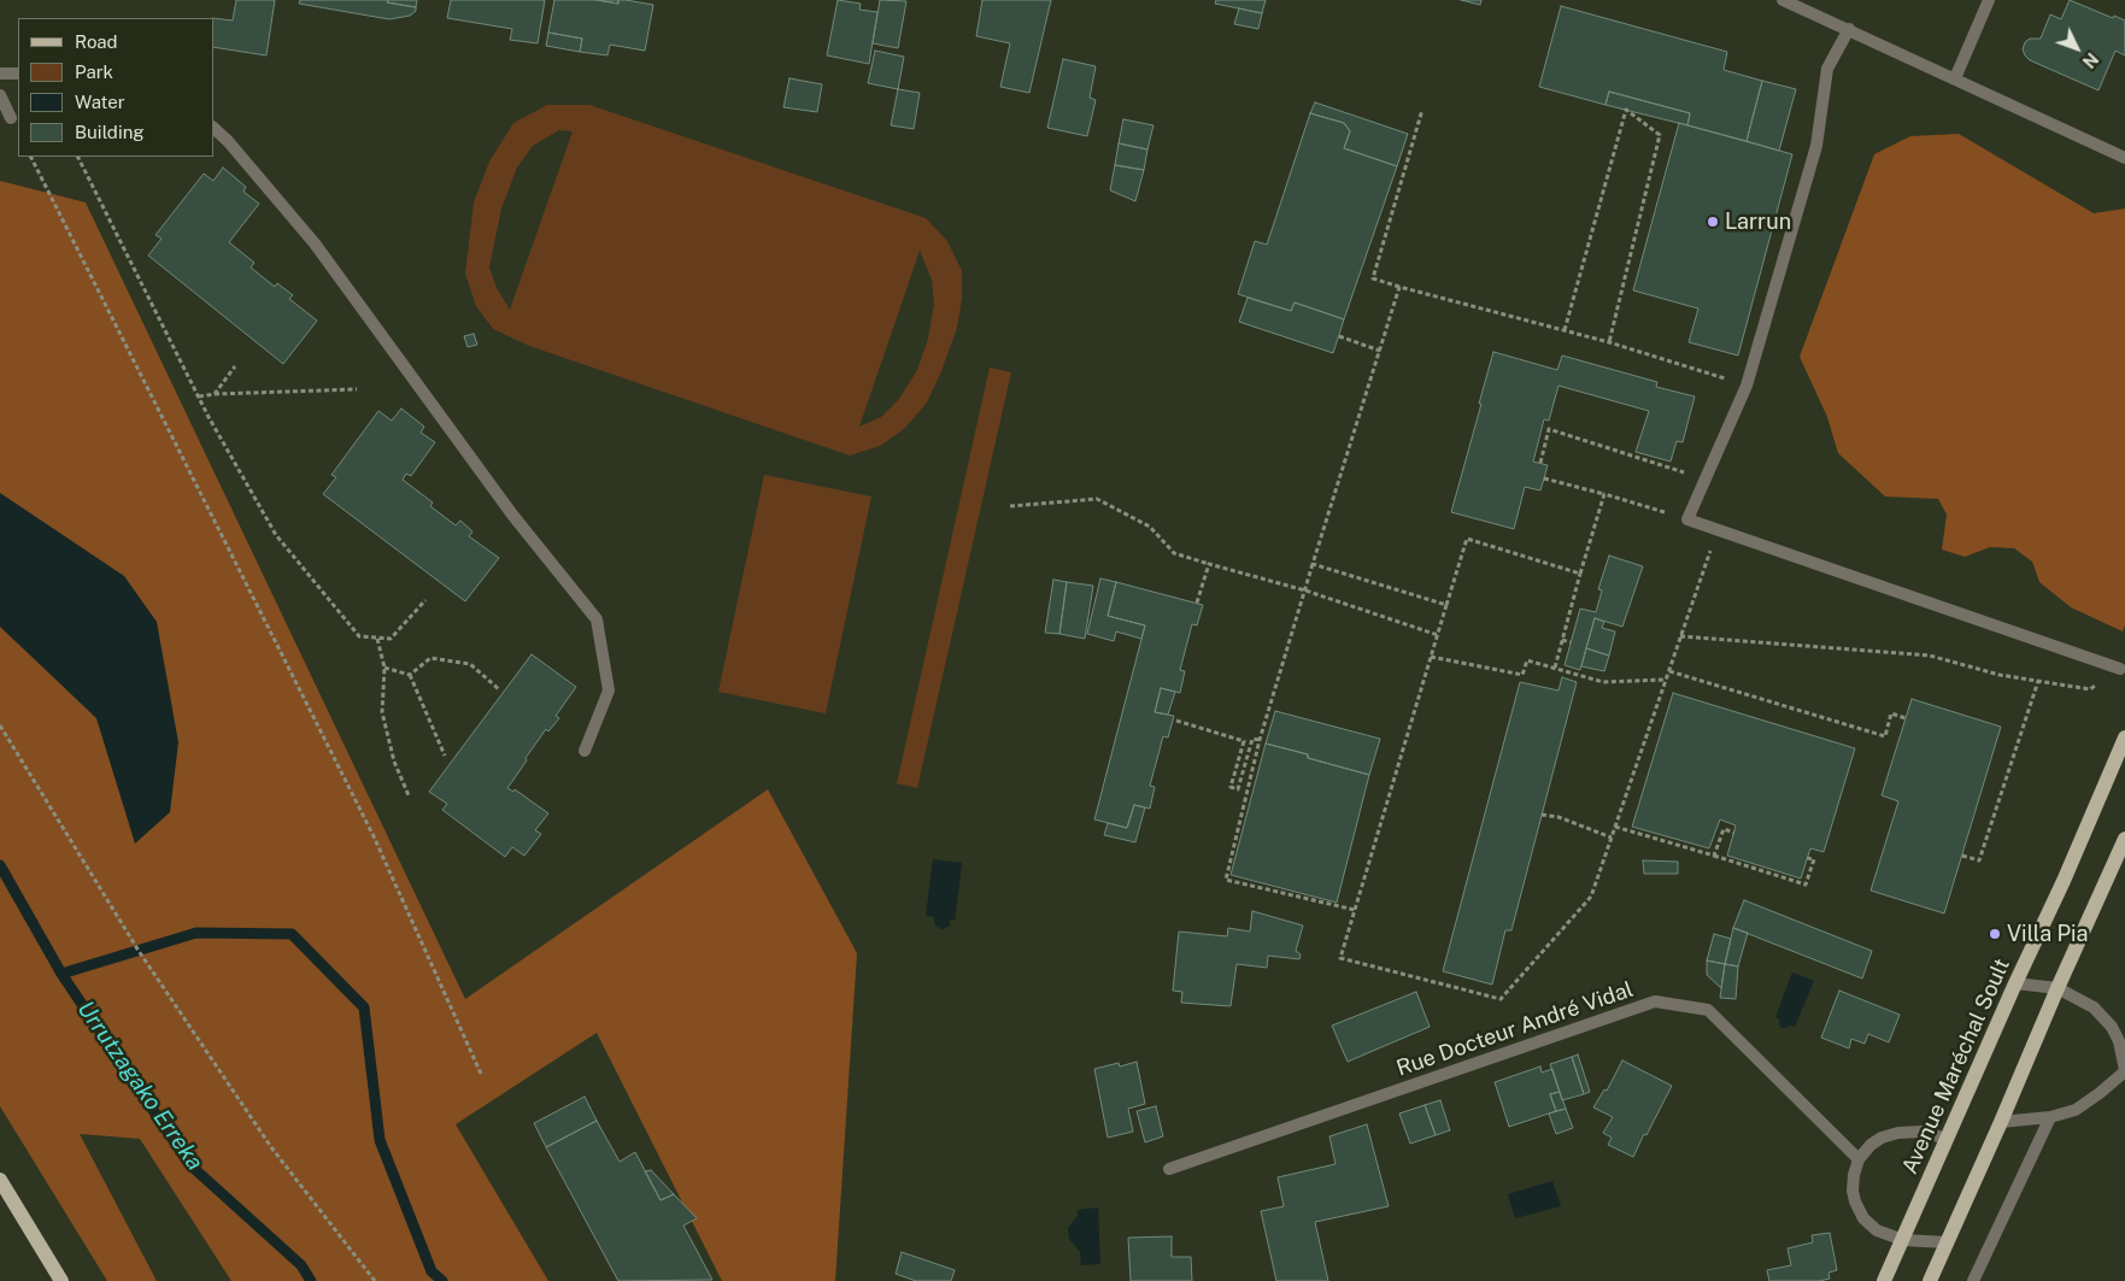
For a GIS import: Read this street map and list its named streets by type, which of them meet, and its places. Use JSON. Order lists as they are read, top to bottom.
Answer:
{
  "streets": {
    "main road": ["Avenue Maréchal Soult"],
    "street": ["Rue Docteur André Vidal"]
  },
  "water": ["Urrutzagako Erreka"],
  "places": ["Larrun", "Villa Pia"],
  "legend": [
    "Road",
    "Park",
    "Water",
    "Building"
  ],
  "north": "bottom right"
}
